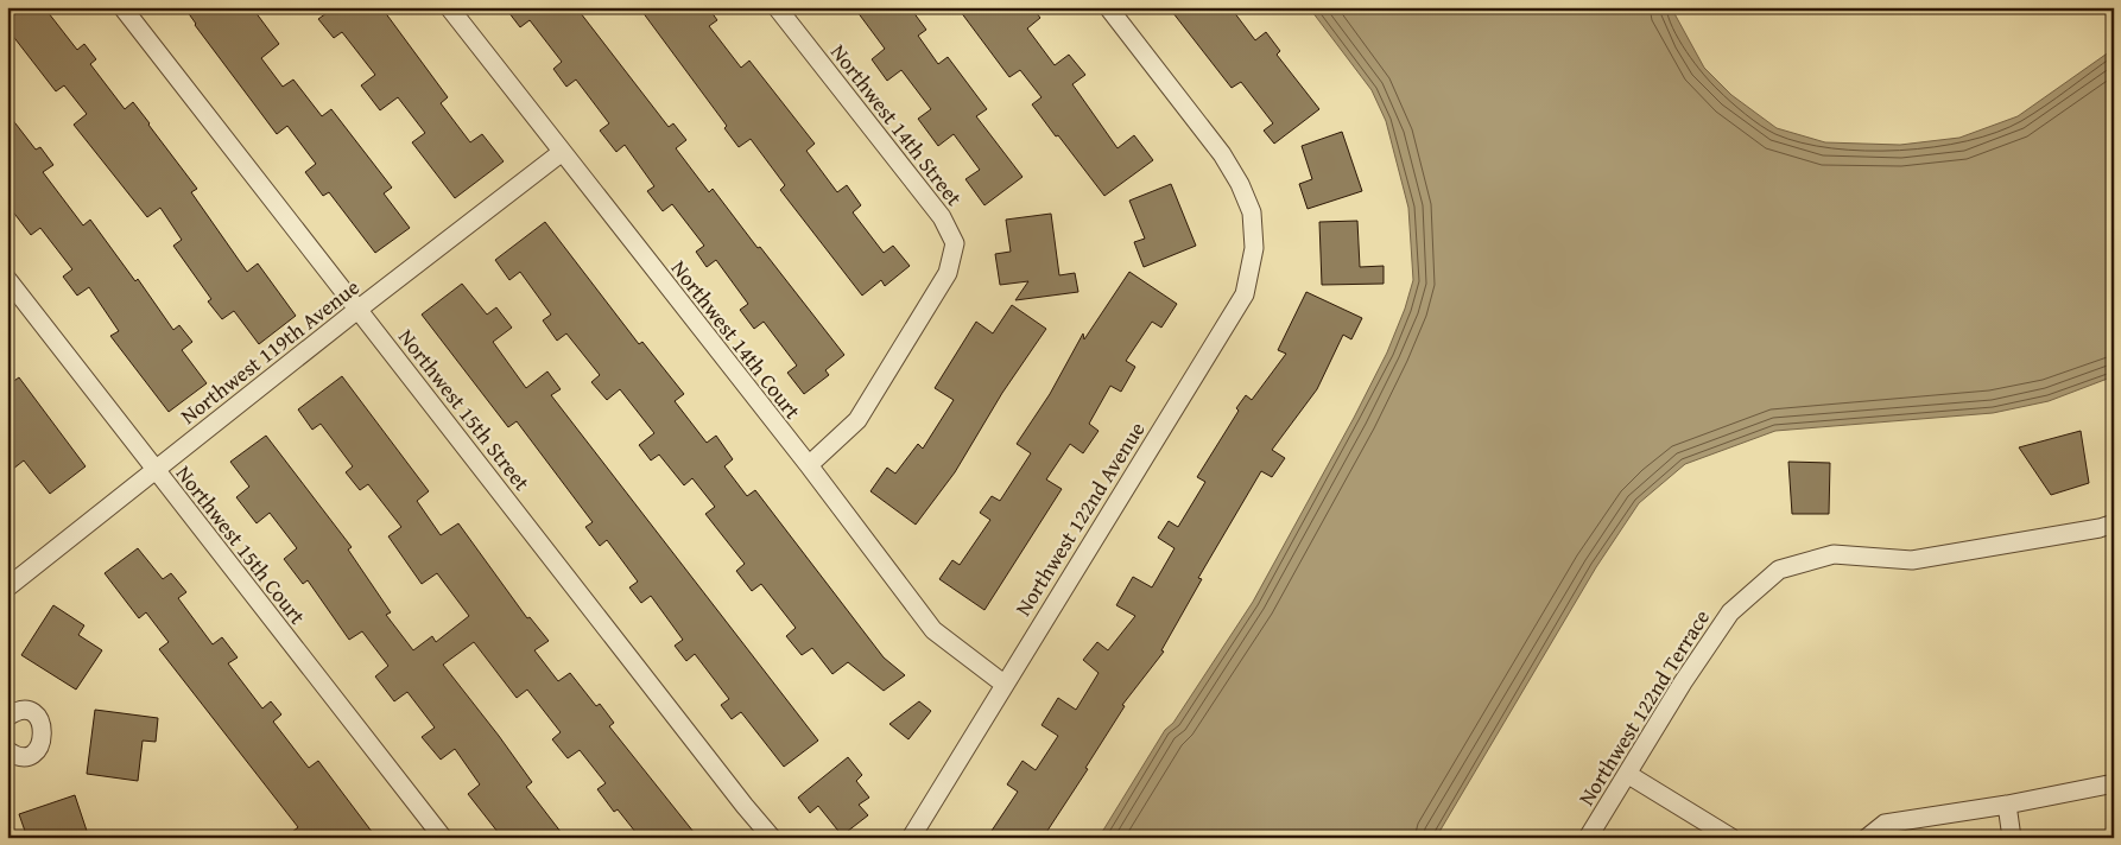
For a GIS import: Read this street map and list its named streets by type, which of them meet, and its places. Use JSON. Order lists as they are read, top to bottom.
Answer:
{
  "streets": {
    "street": [
      "Northwest 14th Street",
      "Northwest 14th Court",
      "Northwest 119th Avenue",
      "Northwest 15th Street",
      "Northwest 122nd Avenue",
      "Northwest 15th Court",
      "Northwest 122nd Terrace"
    ]
  },
  "crossings": [
    ["Northwest 14th Street", "Northwest 14th Court"],
    ["Northwest 14th Court", "Northwest 119th Avenue"],
    ["Northwest 14th Court", "Northwest 122nd Avenue"],
    ["Northwest 119th Avenue", "Northwest 15th Street"],
    ["Northwest 119th Avenue", "Northwest 15th Court"]
  ]
}
